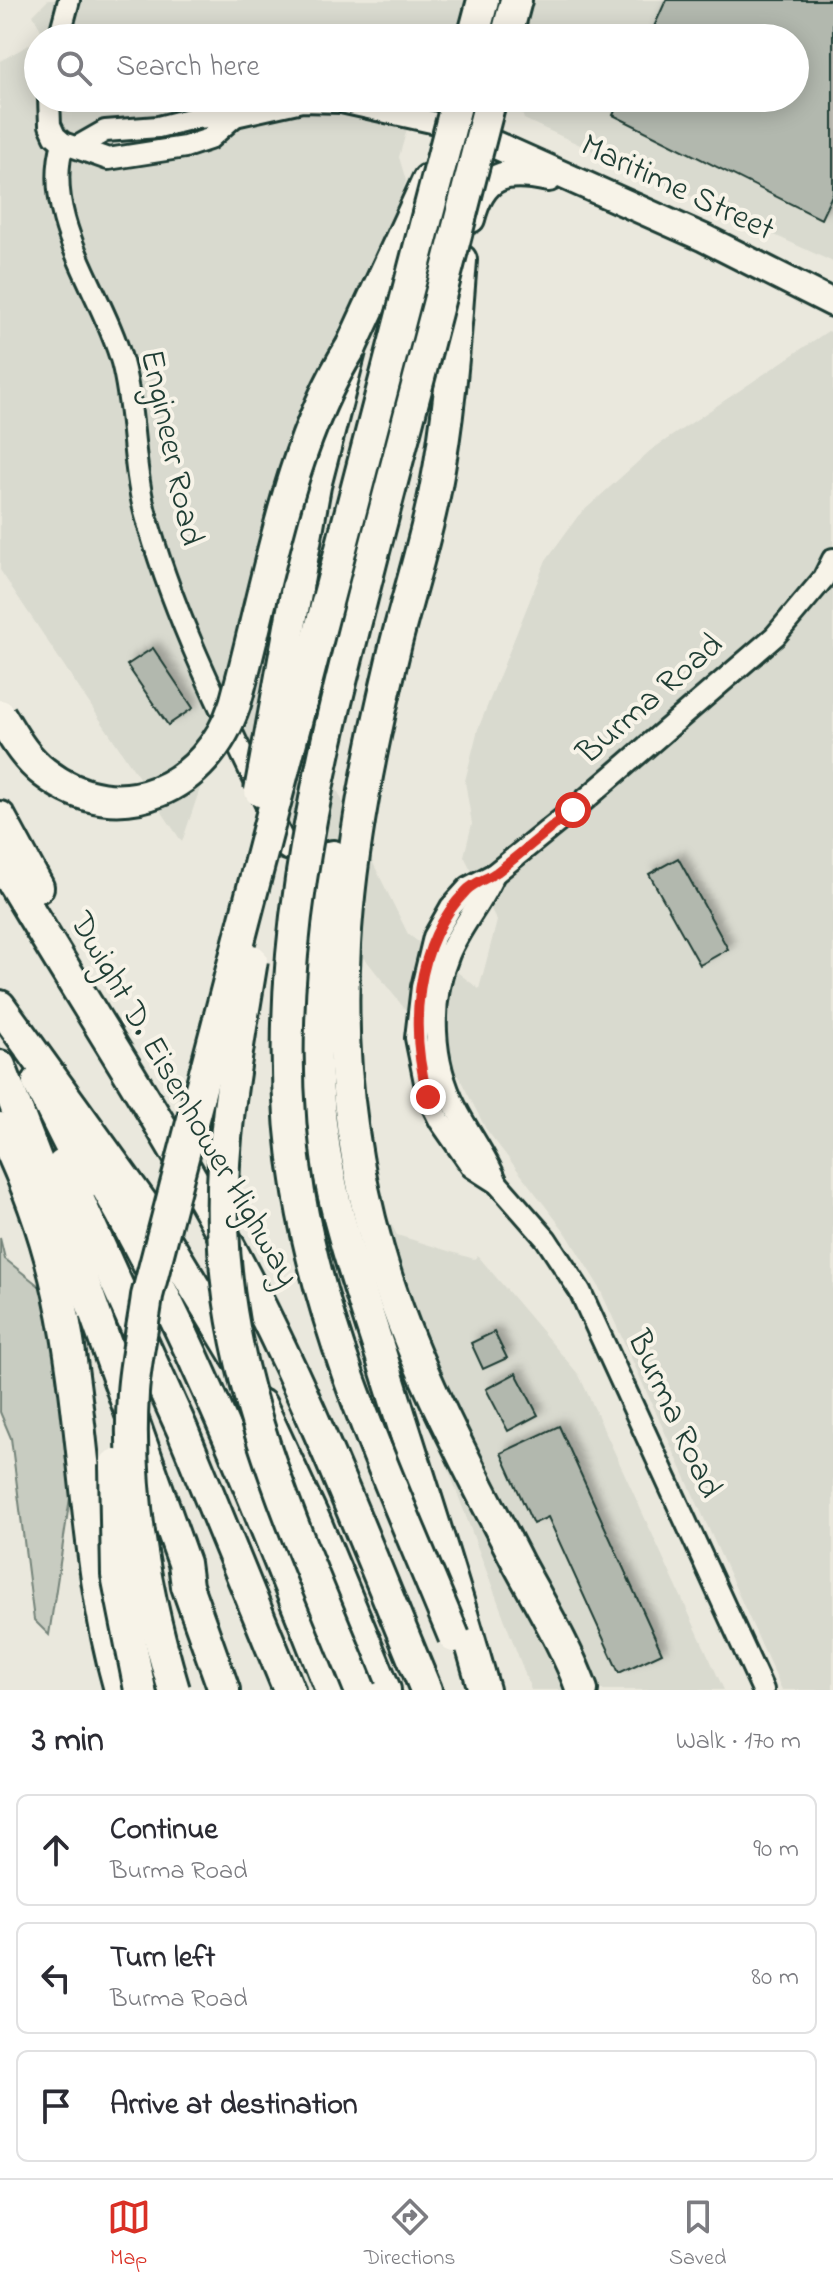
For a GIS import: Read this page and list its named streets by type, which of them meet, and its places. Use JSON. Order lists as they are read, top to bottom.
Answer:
{
  "streets": {
    "highway": ["Dwight D. Eisenhower Highway"],
    "main road": ["Maritime Street"],
    "street": ["Engineer Road", "Burma Road"]
  },
  "page": {
    "search": "Search here",
    "heading": ["3 min", "Walk · 170 m"],
    "list": [
      ["Continue", "Burma Road", "90 m"],
      ["Turn left", "Burma Road", "80 m"],
      "Arrive at destination"
    ],
    "nav": ["Map", "Directions", "Saved"]
  }
}
